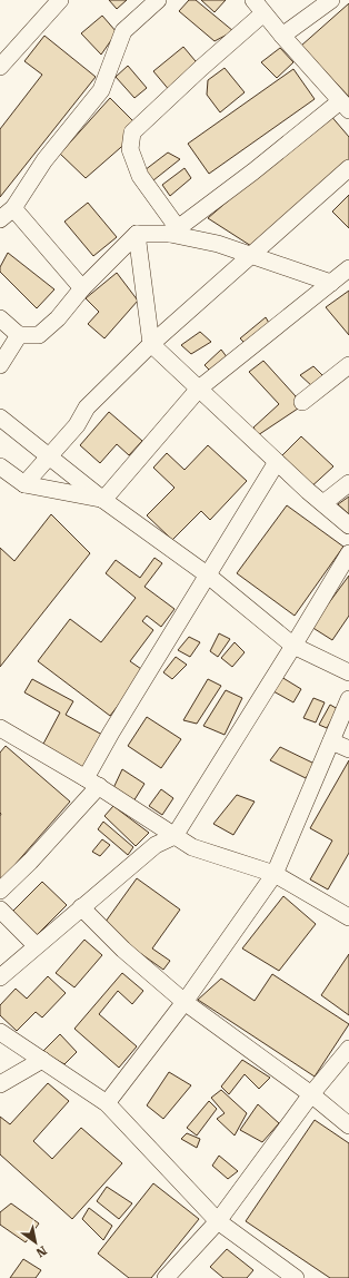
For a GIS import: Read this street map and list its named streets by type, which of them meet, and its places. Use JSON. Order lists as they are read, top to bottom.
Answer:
{
  "north": "bottom right"
}
